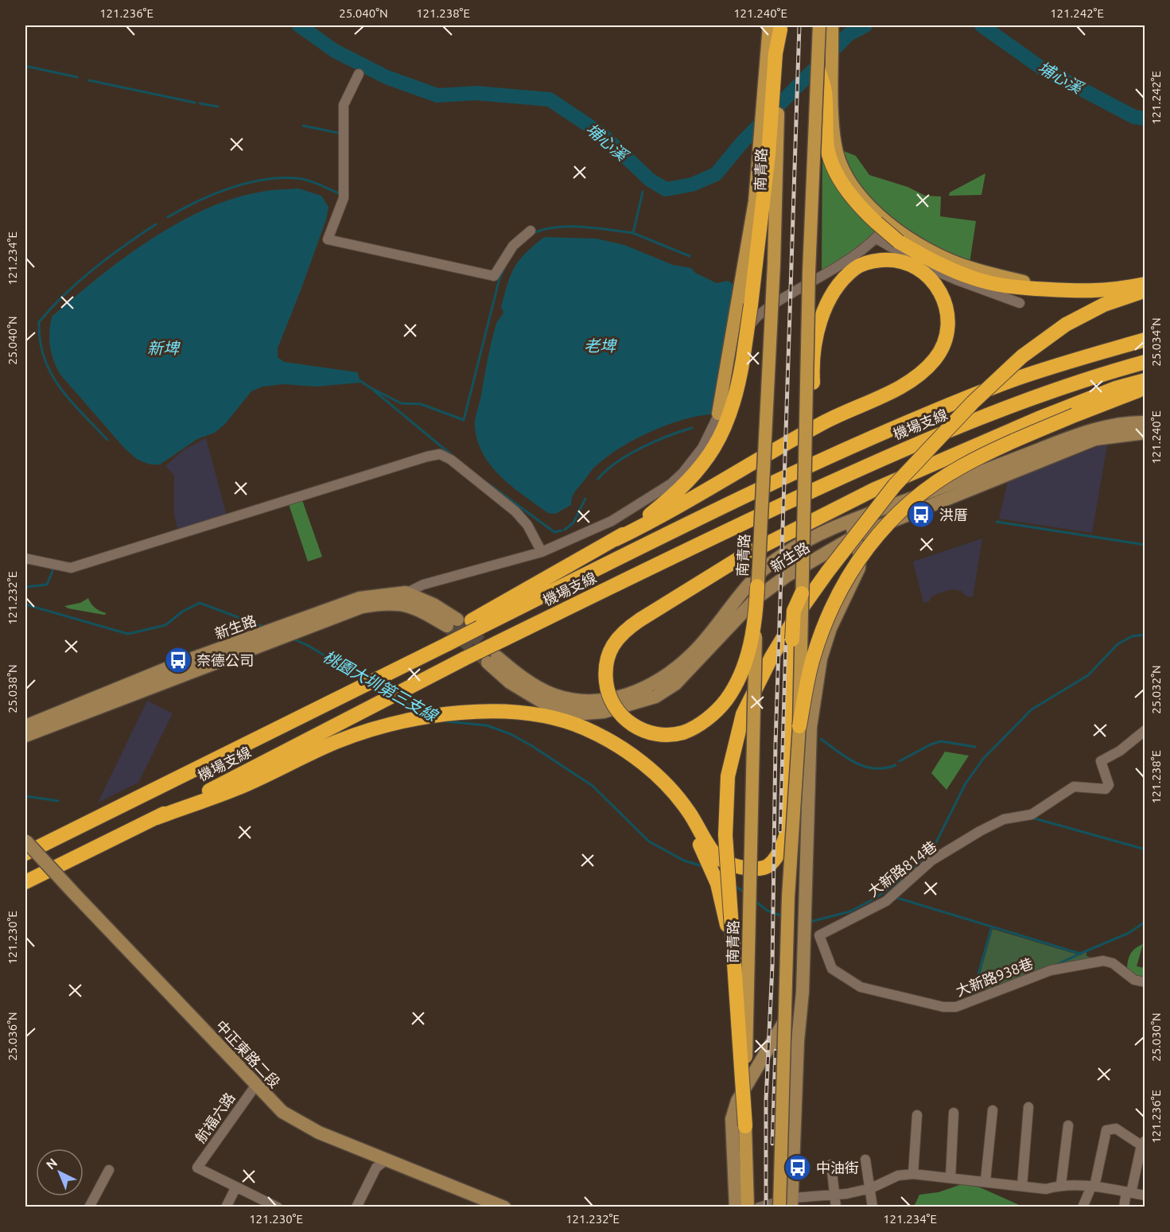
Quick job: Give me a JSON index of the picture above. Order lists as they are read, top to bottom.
{
  "streets": {
    "highway": ["機場支線"],
    "main road": ["南青路", "新生路", "中正東路二段"],
    "street": ["大新路814巷", "大新路938巷", "航福六路"]
  },
  "crossings": [
    ["機場支線", "新生路"],
    ["大新路814巷", "大新路938巷"],
    ["中正東路二段", "航福六路"]
  ],
  "water": [
    "埔心溪",
    "老埤",
    "新埤",
    "桃園大圳第三支線"
  ],
  "places": {
    "bus stop": ["洪厝", "奈德公司", "中油街"]
  },
  "north": "top left",
  "coordinates": [
    "121.236°E",
    "25.040°N",
    "121.238°E",
    "121.240°E",
    "121.242°E",
    "121.234°E",
    "25.034°N",
    "121.232°E",
    "25.038°N",
    "25.032°N",
    "121.230°E",
    "25.036°N",
    "25.030°N"
  ]
}
